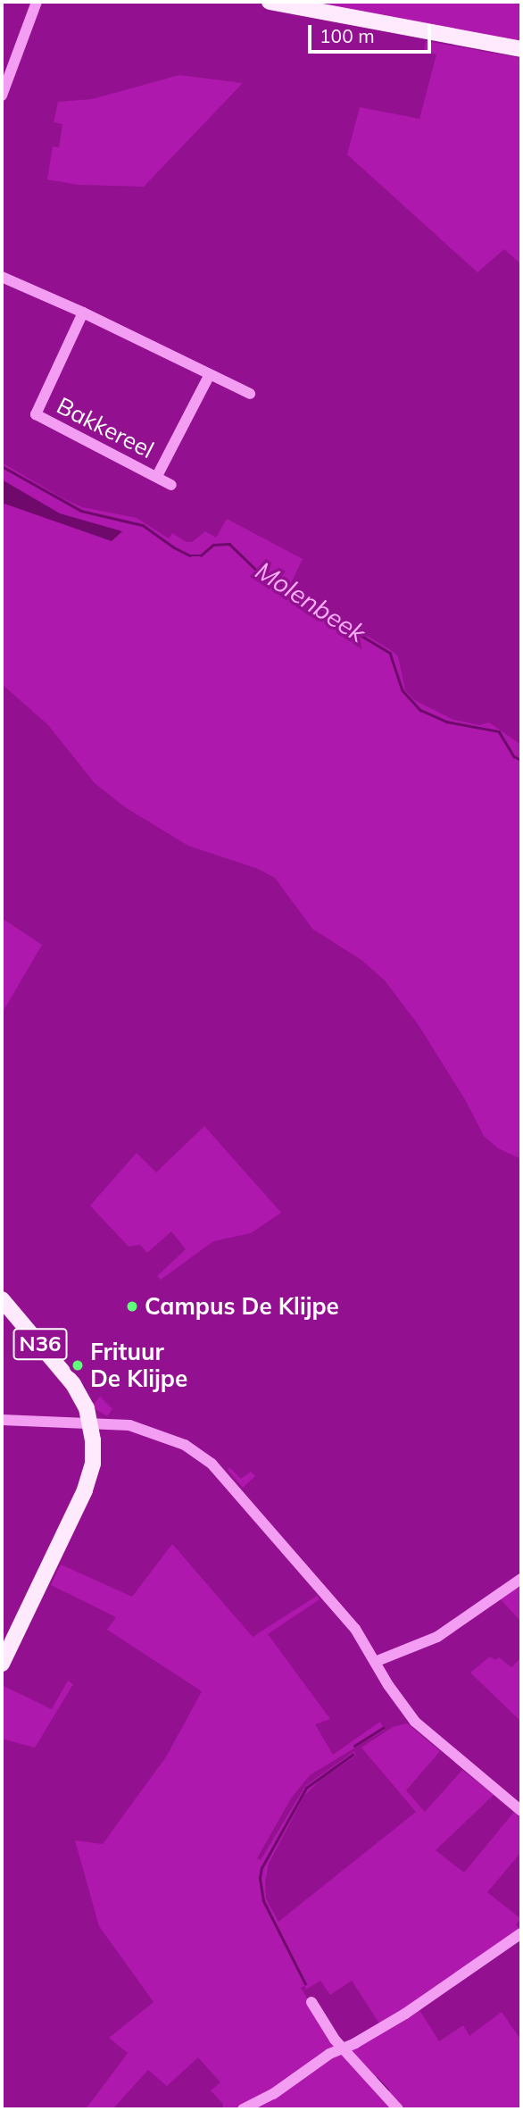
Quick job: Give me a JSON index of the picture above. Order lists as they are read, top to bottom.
{
  "streets": {
    "main road": ["N36"],
    "street": ["Bakkereel"]
  },
  "water": ["Molenbeek"],
  "places": ["Campus De Klijpe", "Frituur De Klijpe"],
  "scale_bar": "100 m"
}
